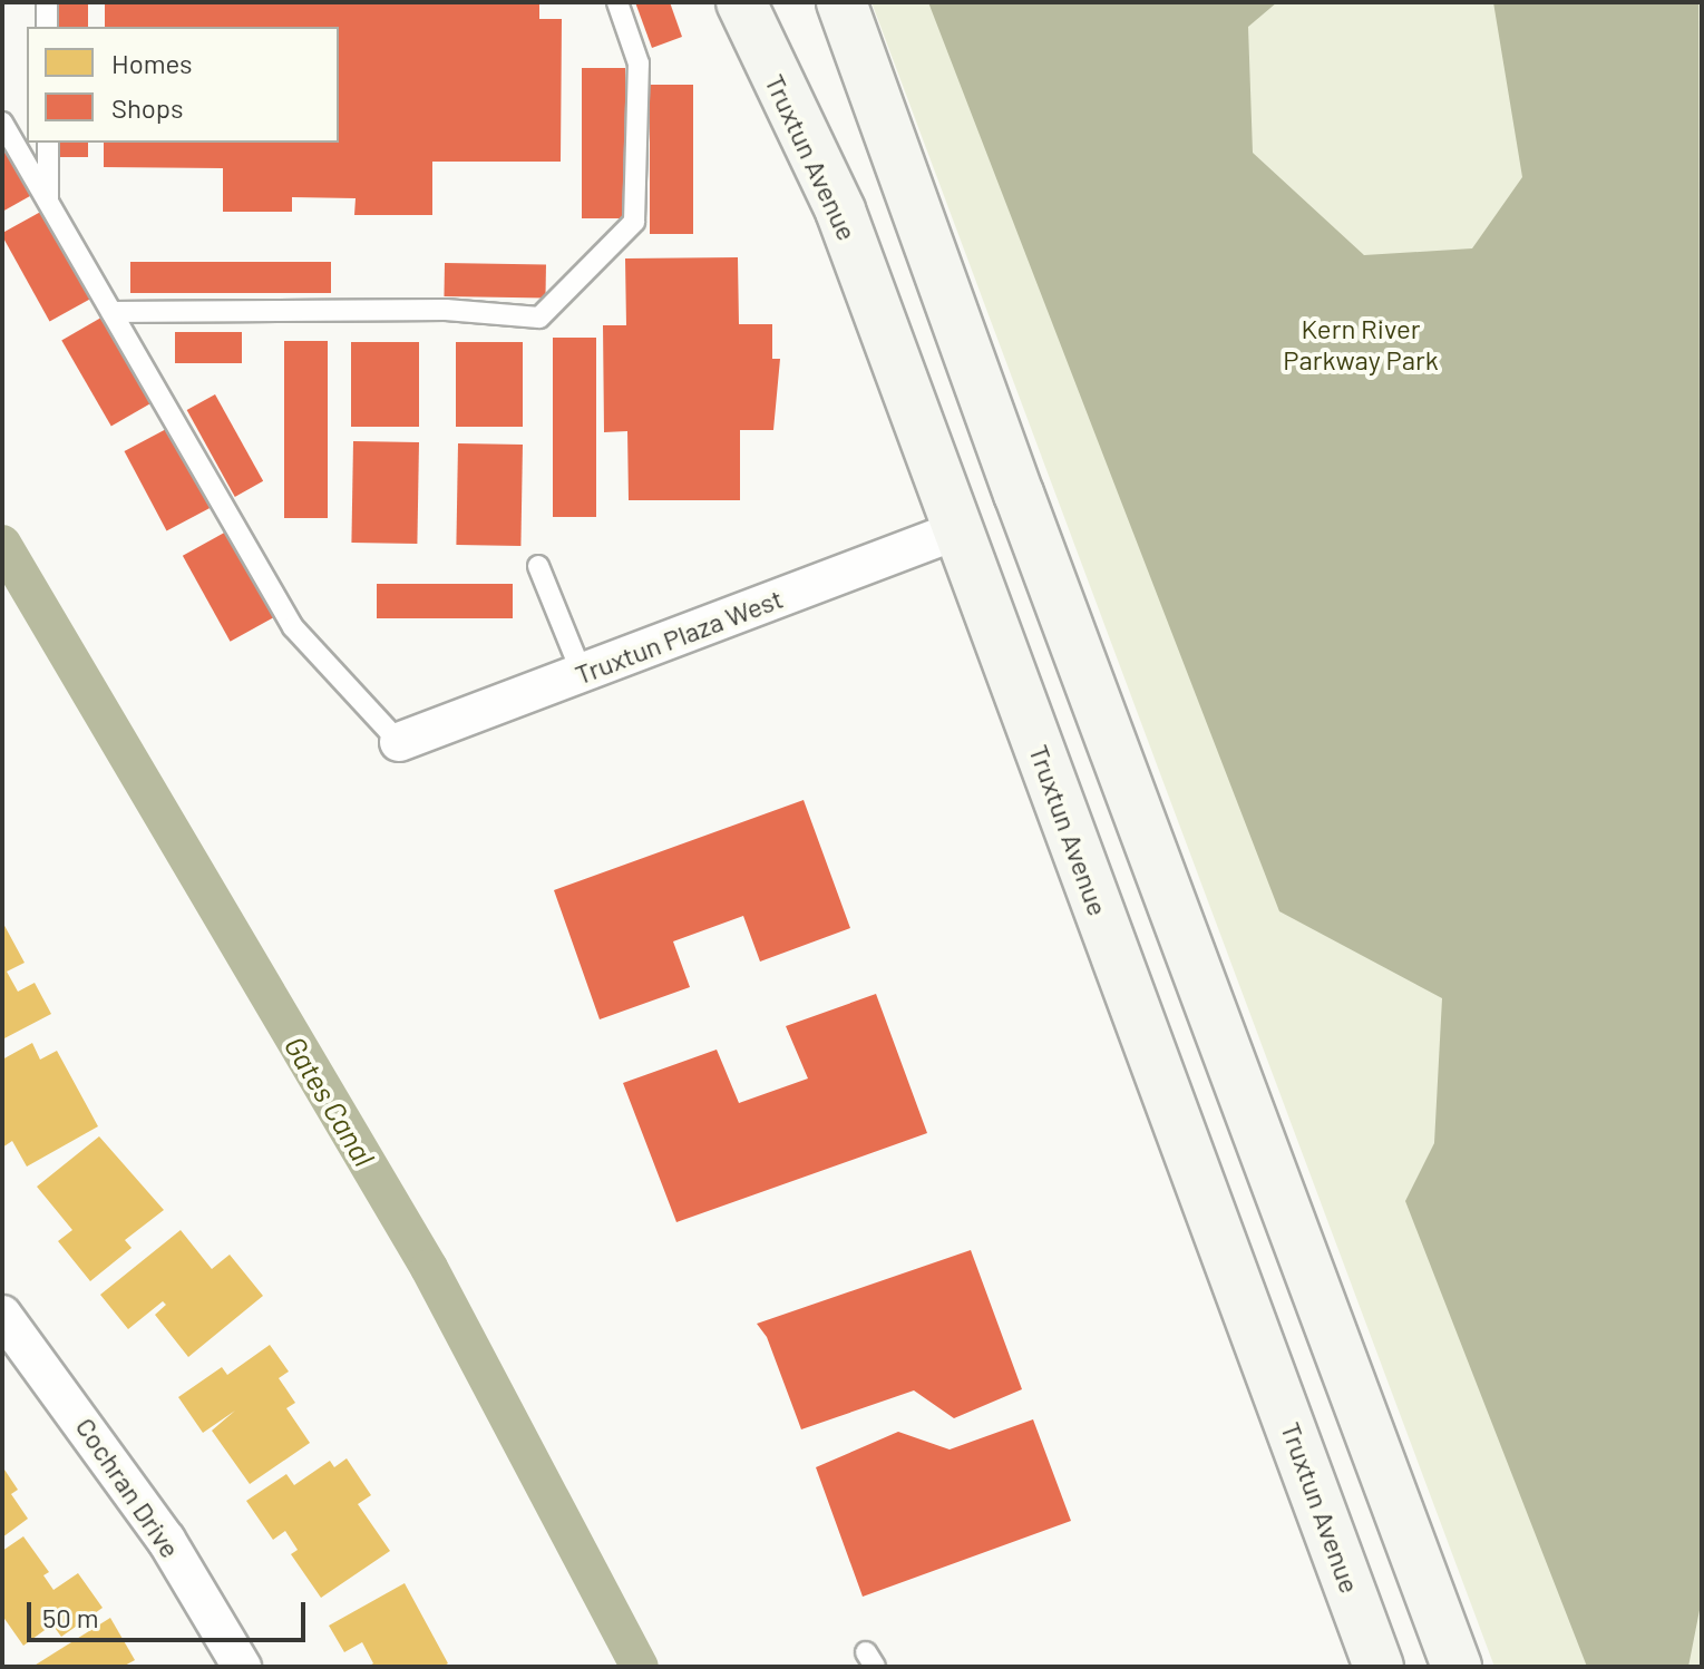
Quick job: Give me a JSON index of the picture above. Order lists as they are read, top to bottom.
{
  "streets": {
    "main road": ["Truxtun Avenue"],
    "street": ["Truxtun Plaza West", "Cochran Drive"]
  },
  "crossings": [
    ["Truxtun Avenue", "Truxtun Plaza West"]
  ],
  "water": ["Gates Canal"],
  "parks": ["Kern River Parkway Park"],
  "legend": ["Homes", "Shops"],
  "scale_bar": "50 m"
}
